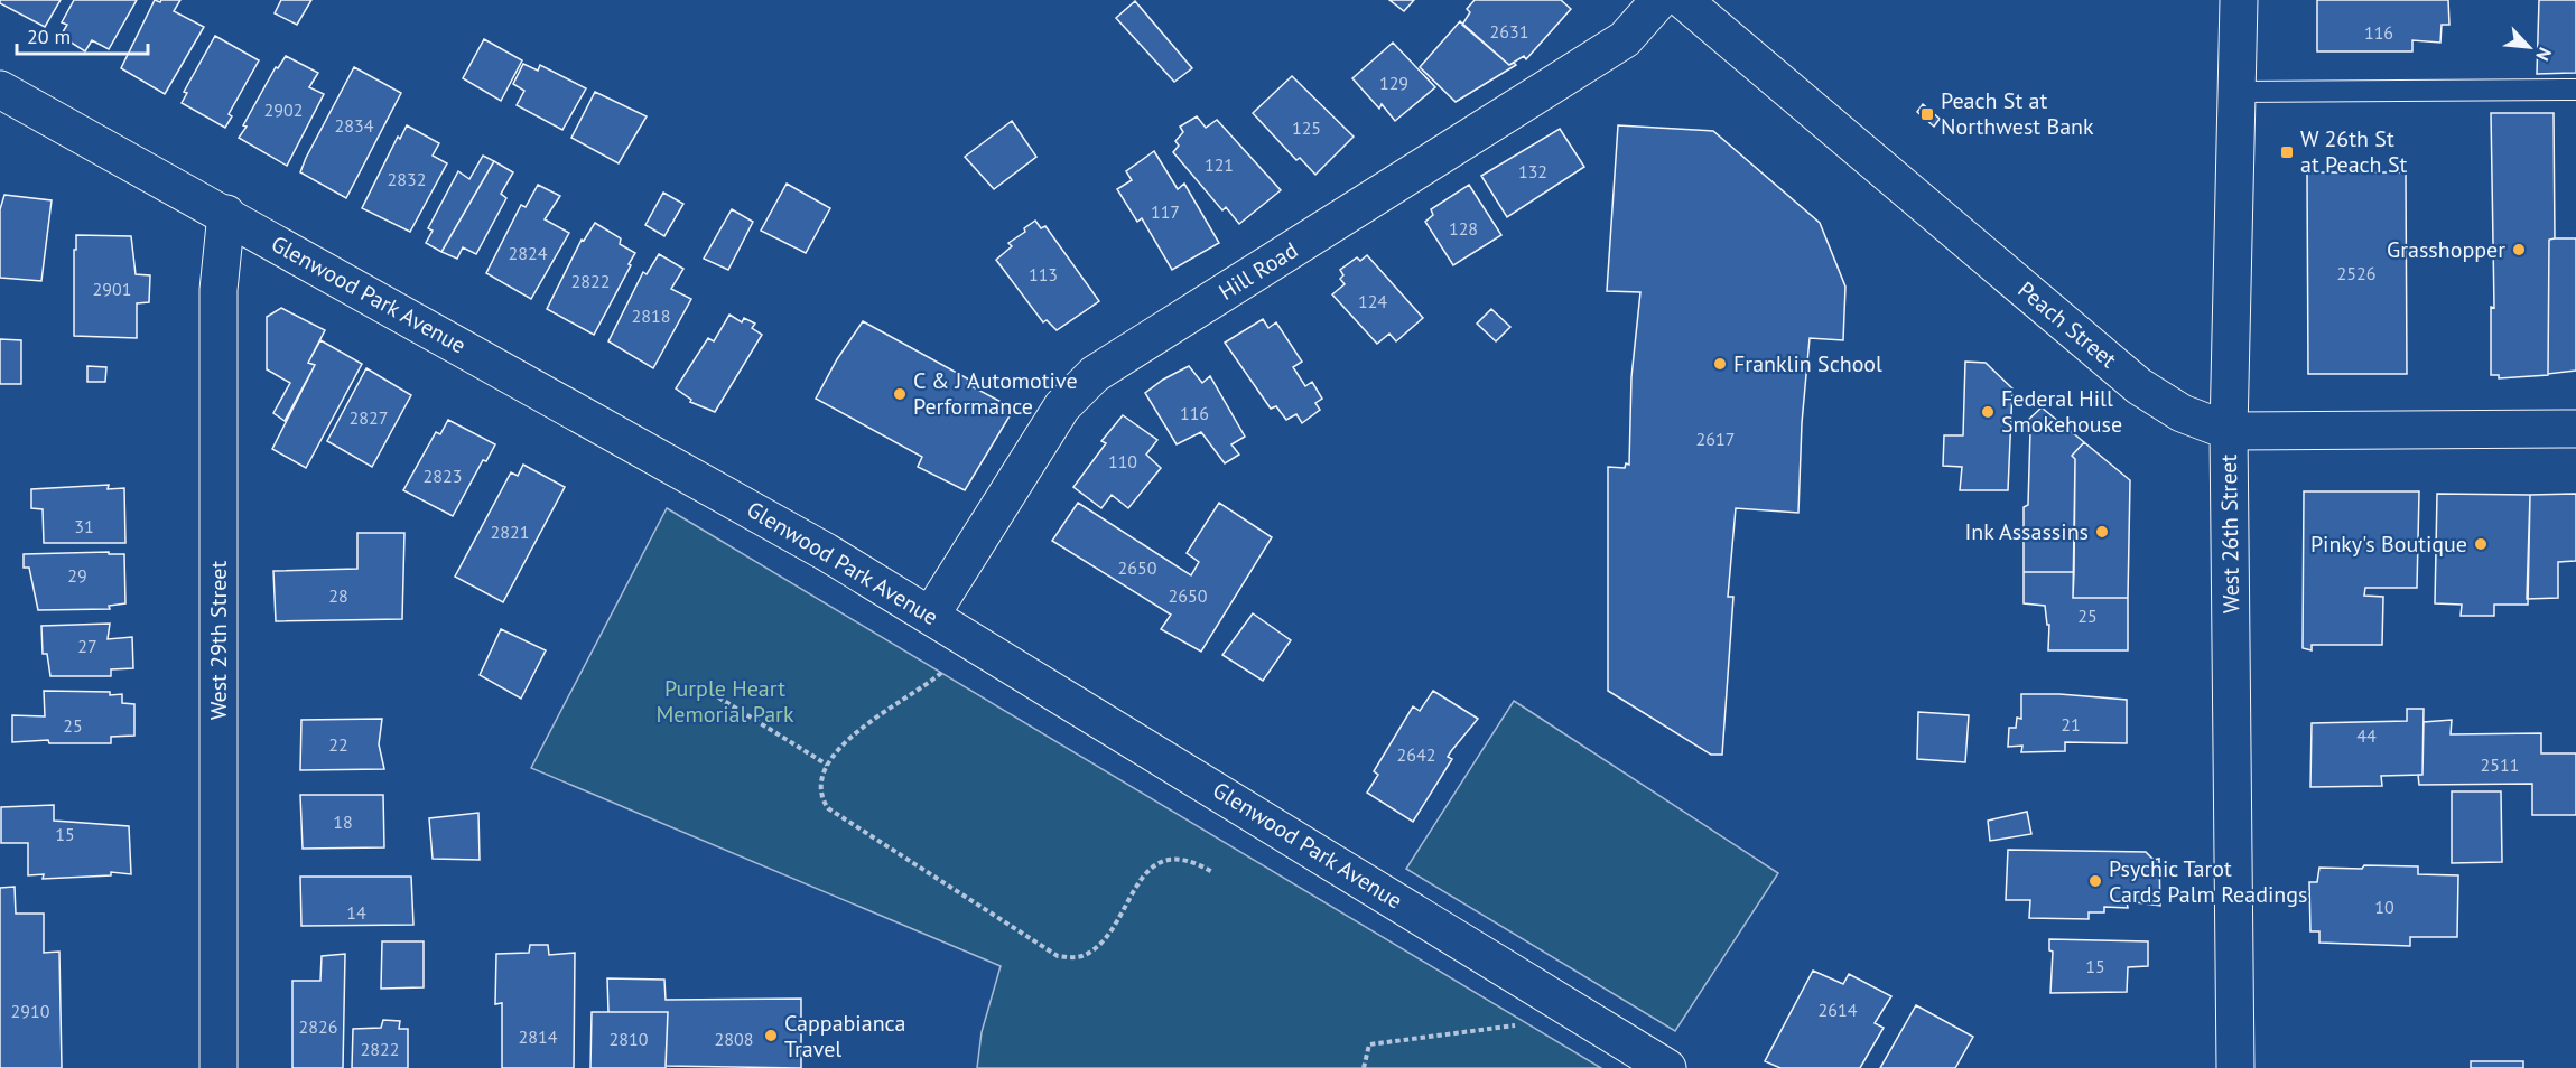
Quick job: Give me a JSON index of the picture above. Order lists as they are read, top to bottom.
{
  "streets": {
    "main road": [
      "Hill Road",
      "Glenwood Park Avenue",
      "Peach Street",
      "West 26th Street",
      "West 29th Street"
    ]
  },
  "crossings": [
    ["Hill Road", "Glenwood Park Avenue"],
    ["Glenwood Park Avenue", "West 29th Street"],
    ["Peach Street", "West 26th Street"]
  ],
  "parks": ["Purple Heart Memorial Park"],
  "places": {
    "transit": ["Peach St at Northwest Bank", "W 26th St at Peach St"],
    "other": [
      "Grasshopper",
      "Franklin School",
      "C & J Automotive Performance",
      "Federal Hill Smokehouse",
      "Ink Assassins",
      "Pinky's Boutique",
      "Psychic Tarot Cards Palm Readings",
      "Cappabianca Travel"
    ]
  },
  "house_numbers": [
    "2631",
    "116",
    "129",
    "2902",
    "2834",
    "125",
    "121",
    "132",
    "2832",
    "117",
    "128",
    "2824",
    "2526",
    "113",
    "2822",
    "2901",
    "124",
    "2818",
    "116",
    "2827",
    "2617",
    "110",
    "2823",
    "31",
    "2821",
    "2650",
    "29",
    "28",
    "2650",
    "25",
    "27",
    "21",
    "25",
    "44",
    "22",
    "2642",
    "2511",
    "18",
    "15",
    "10",
    "14",
    "15",
    "2614",
    "2910",
    "2826",
    "2814",
    "2810",
    "2808",
    "2822"
  ],
  "scale_bar": "20 m",
  "north": "bottom right"
}
